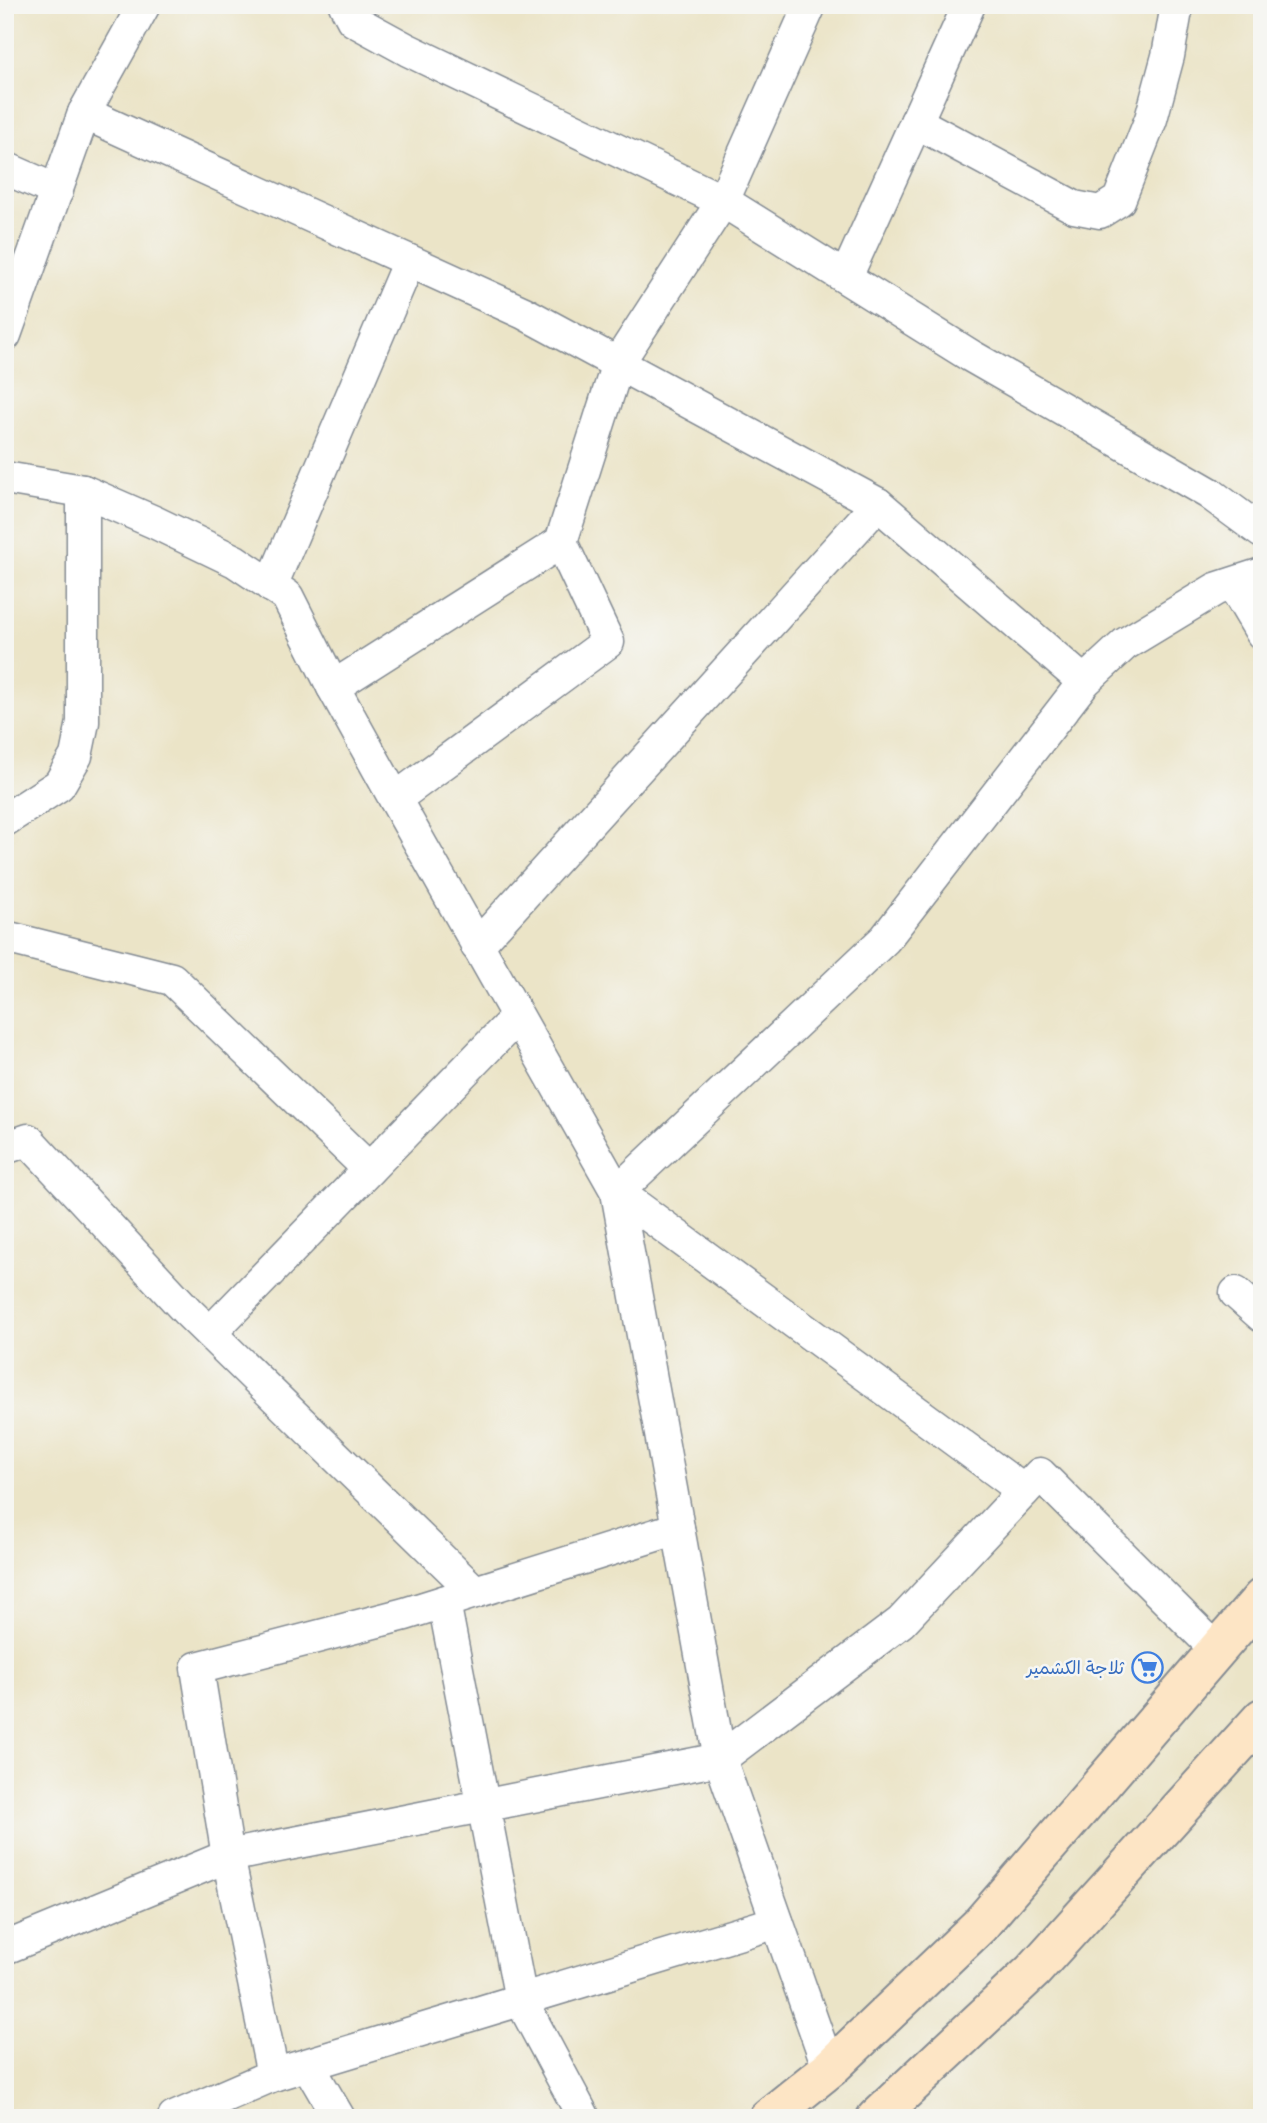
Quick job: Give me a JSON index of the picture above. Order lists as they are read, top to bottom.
{
  "places": {
    "supermarket": ["ثلاجة الكشمير"]
  }
}
